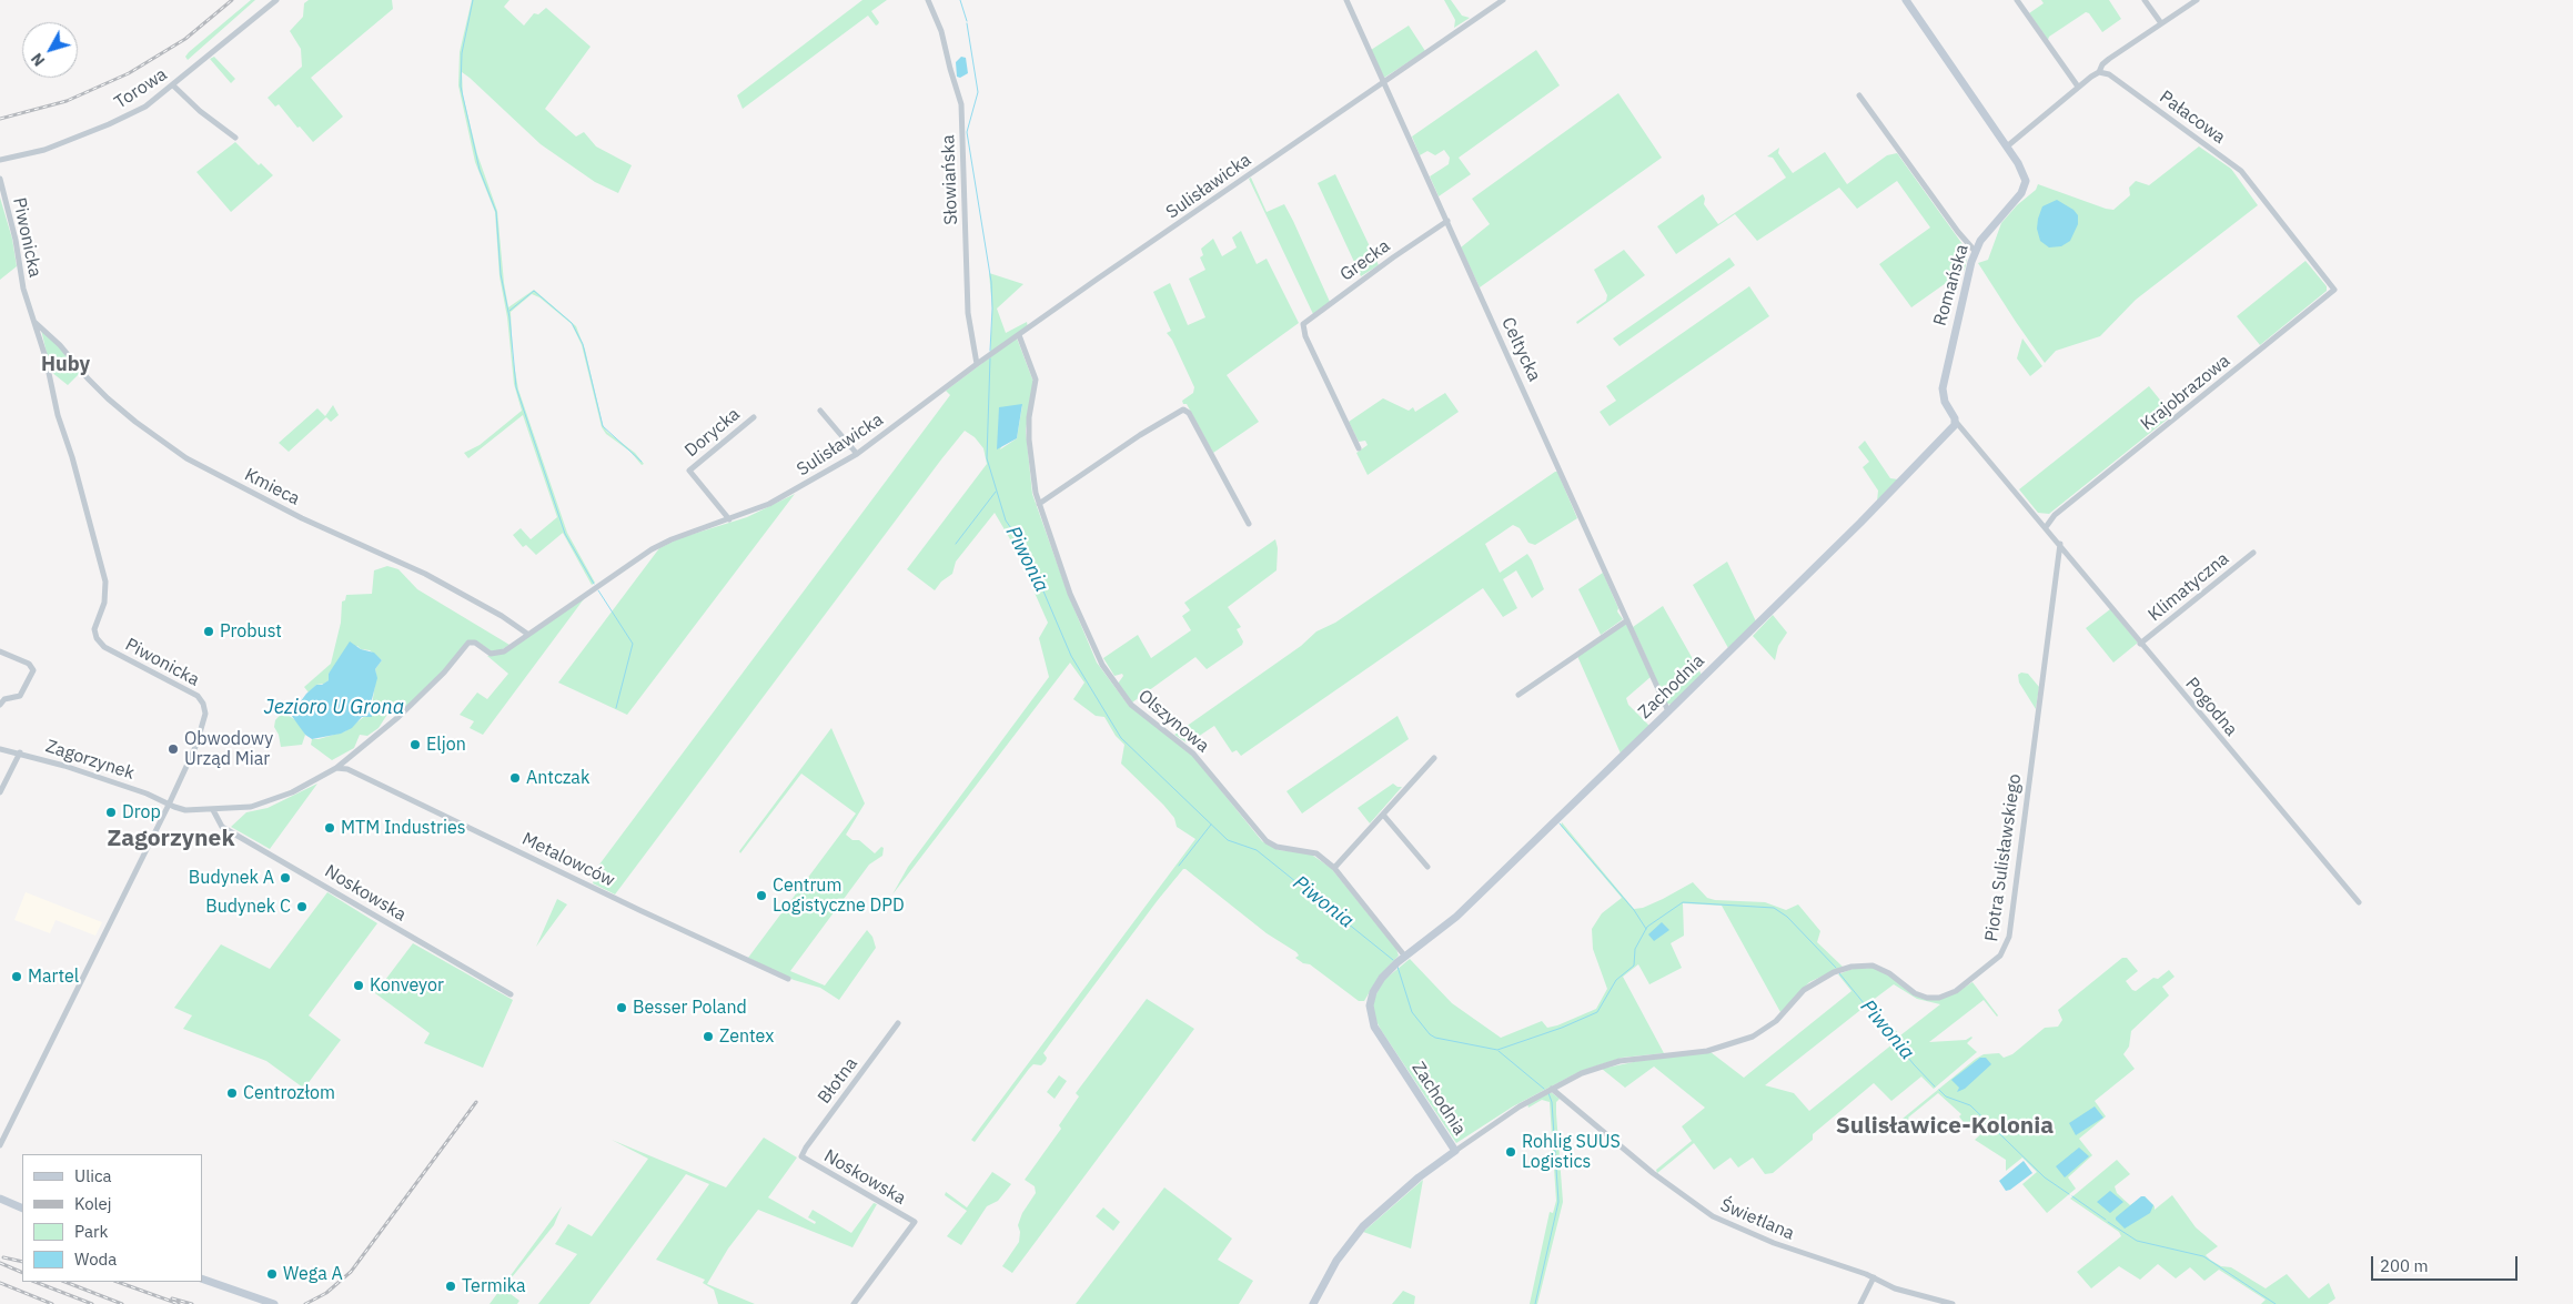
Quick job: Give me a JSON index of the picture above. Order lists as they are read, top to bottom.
{
  "streets": {
    "street": [
      "Torowa",
      "Pałacowa",
      "Słowiańska",
      "Sulisławicka",
      "Piwonicka",
      "Grecka",
      "Romańska",
      "Celtycka",
      "Krajobrazowa",
      "Dorycka",
      "Kmieca",
      "Klimatyczna",
      "Zachodnia",
      "Pogodna",
      "Olszynowa",
      "Zagorzynek",
      "Piotra Sulisławskiego",
      "Metalowców",
      "Noskowska",
      "Błotna",
      "Świetlana"
    ]
  },
  "crossings": [
    ["Pałacowa", "Krajobrazowa"],
    ["Słowiańska", "Sulisławicka"],
    ["Sulisławicka", "Piwonicka"],
    ["Sulisławicka", "Celtycka"],
    ["Sulisławicka", "Dorycka"],
    ["Sulisławicka", "Kmieca"],
    ["Sulisławicka", "Olszynowa"],
    ["Sulisławicka", "Zagorzynek"],
    ["Sulisławicka", "Metalowców"],
    ["Sulisławicka", "Noskowska"],
    ["Piwonicka", "Kmieca"],
    ["Piwonicka", "Zagorzynek"],
    ["Grecka", "Celtycka"],
    ["Romańska", "Krajobrazowa"],
    ["Romańska", "Zachodnia"],
    ["Romańska", "Pogodna"],
    ["Celtycka", "Zachodnia"],
    ["Krajobrazowa", "Pogodna"],
    ["Klimatyczna", "Pogodna"],
    ["Zachodnia", "Olszynowa"],
    ["Zachodnia", "Piotra Sulisławskiego"],
    ["Pogodna", "Piotra Sulisławskiego"],
    ["Piotra Sulisławskiego", "Świetlana"],
    ["Noskowska", "Błotna"]
  ],
  "districts": ["Huby", "Zagorzynek", "Sulisławice-Kolonia"],
  "water": ["Piwonia", "Jezioro U Grona"],
  "places": [
    "Probust",
    "Eljon",
    "Obwodowy Urząd Miar",
    "Antczak",
    "Drop",
    "MTM Industries",
    "Budynek A",
    "Centrum Logistyczne DPD",
    "Budynek C",
    "Martel",
    "Konveyor",
    "Besser Poland",
    "Zentex",
    "Centrozłom",
    "Rohlig SUUS Logistics",
    "Wega A",
    "Termika"
  ],
  "legend": [
    "Ulica",
    "Kolej",
    "Park",
    "Woda"
  ],
  "scale_bar": "200 m",
  "north": "bottom left"
}
